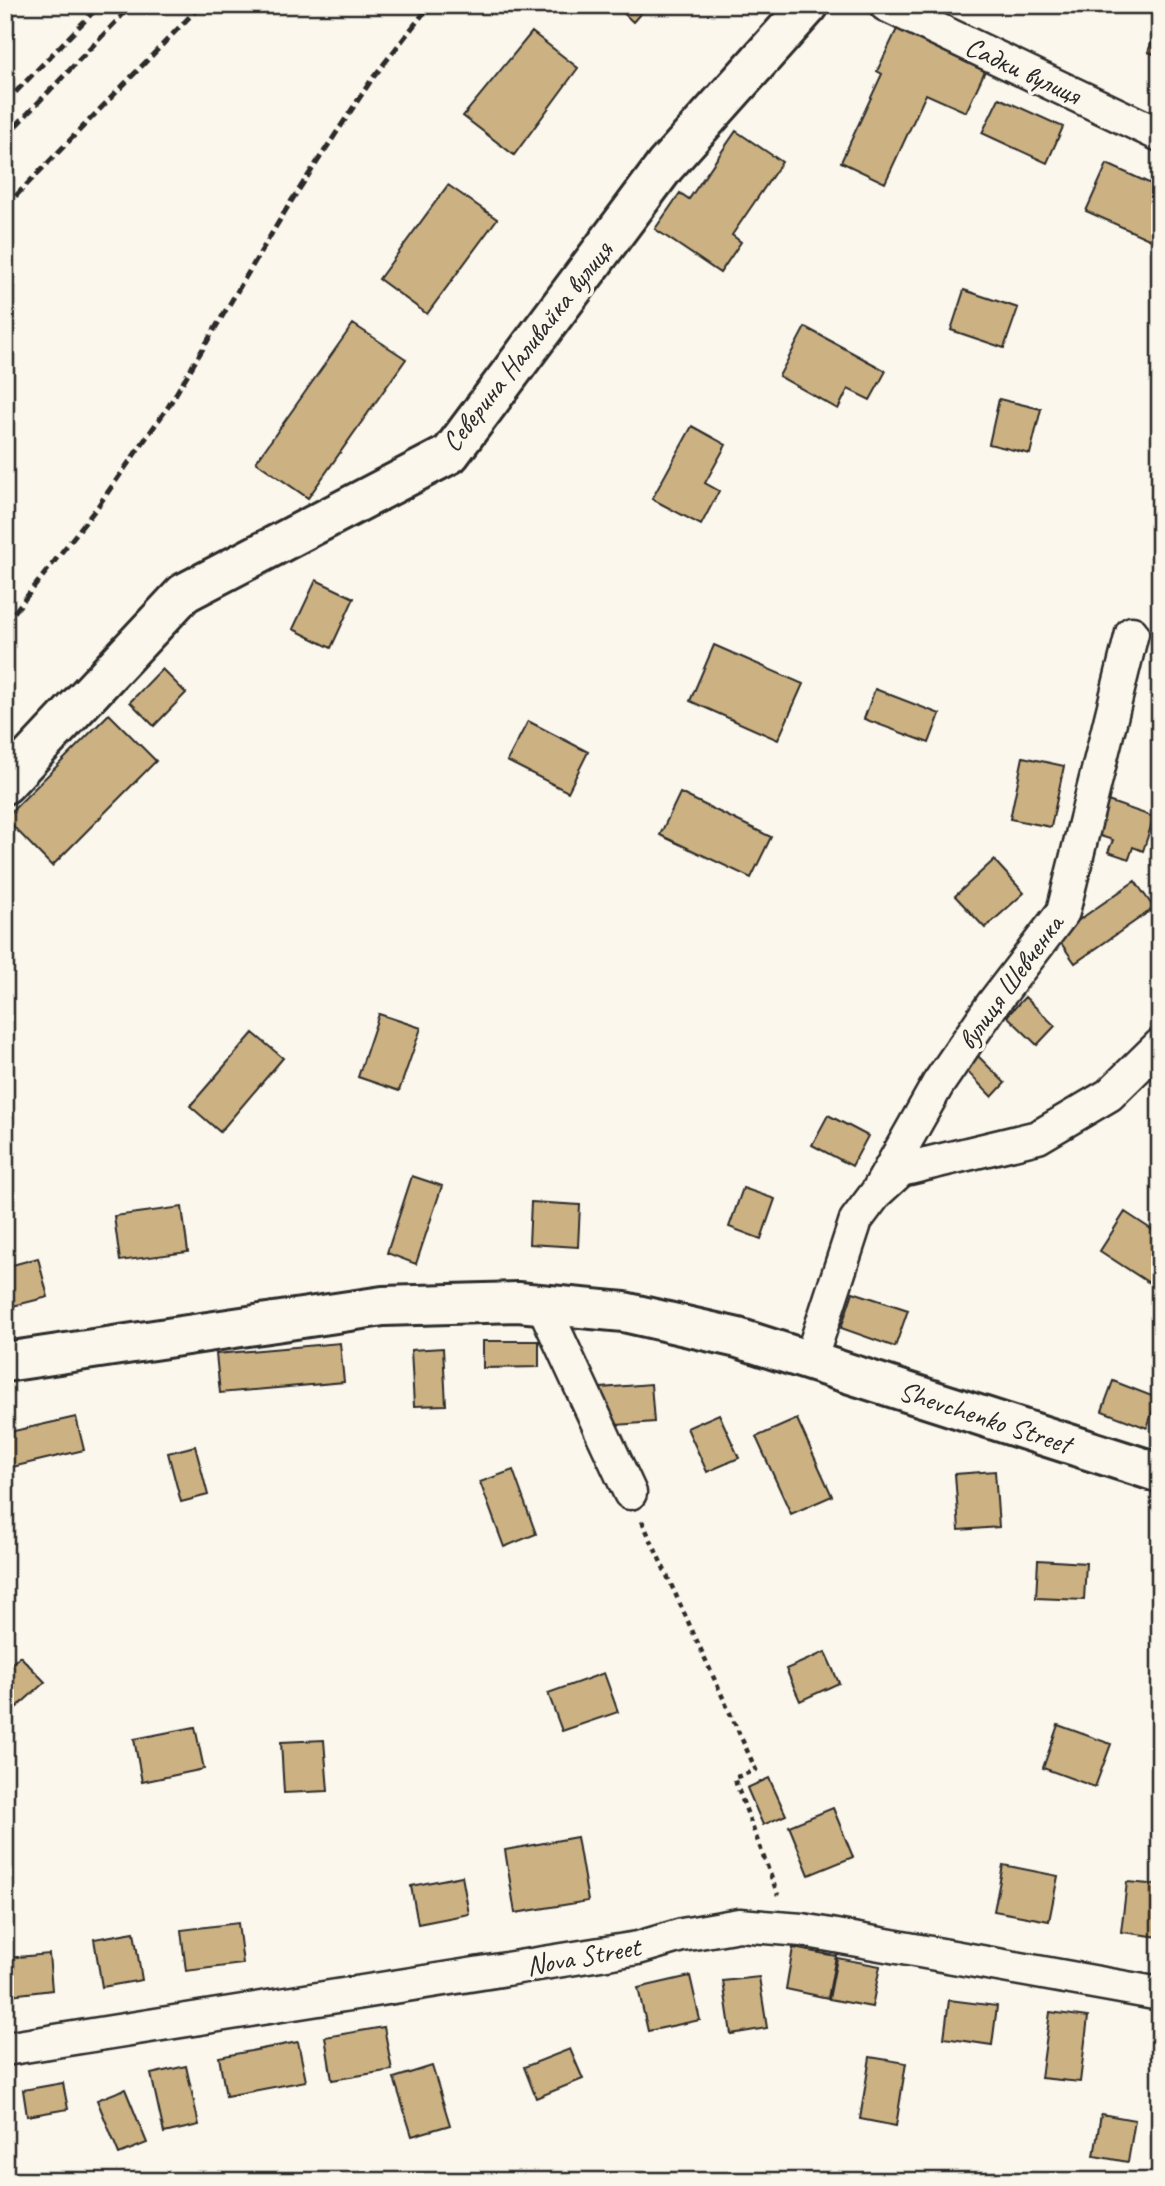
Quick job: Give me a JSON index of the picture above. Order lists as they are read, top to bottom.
{
  "streets": {
    "main road": ["Северина Наливайка вулиця", "Shevchenko Street"],
    "street": ["Садки вулиця", "вулиця Шевченка", "Nova Street"]
  },
  "crossings": [
    ["вулиця Шевченка", "Shevchenko Street"]
  ]
}
